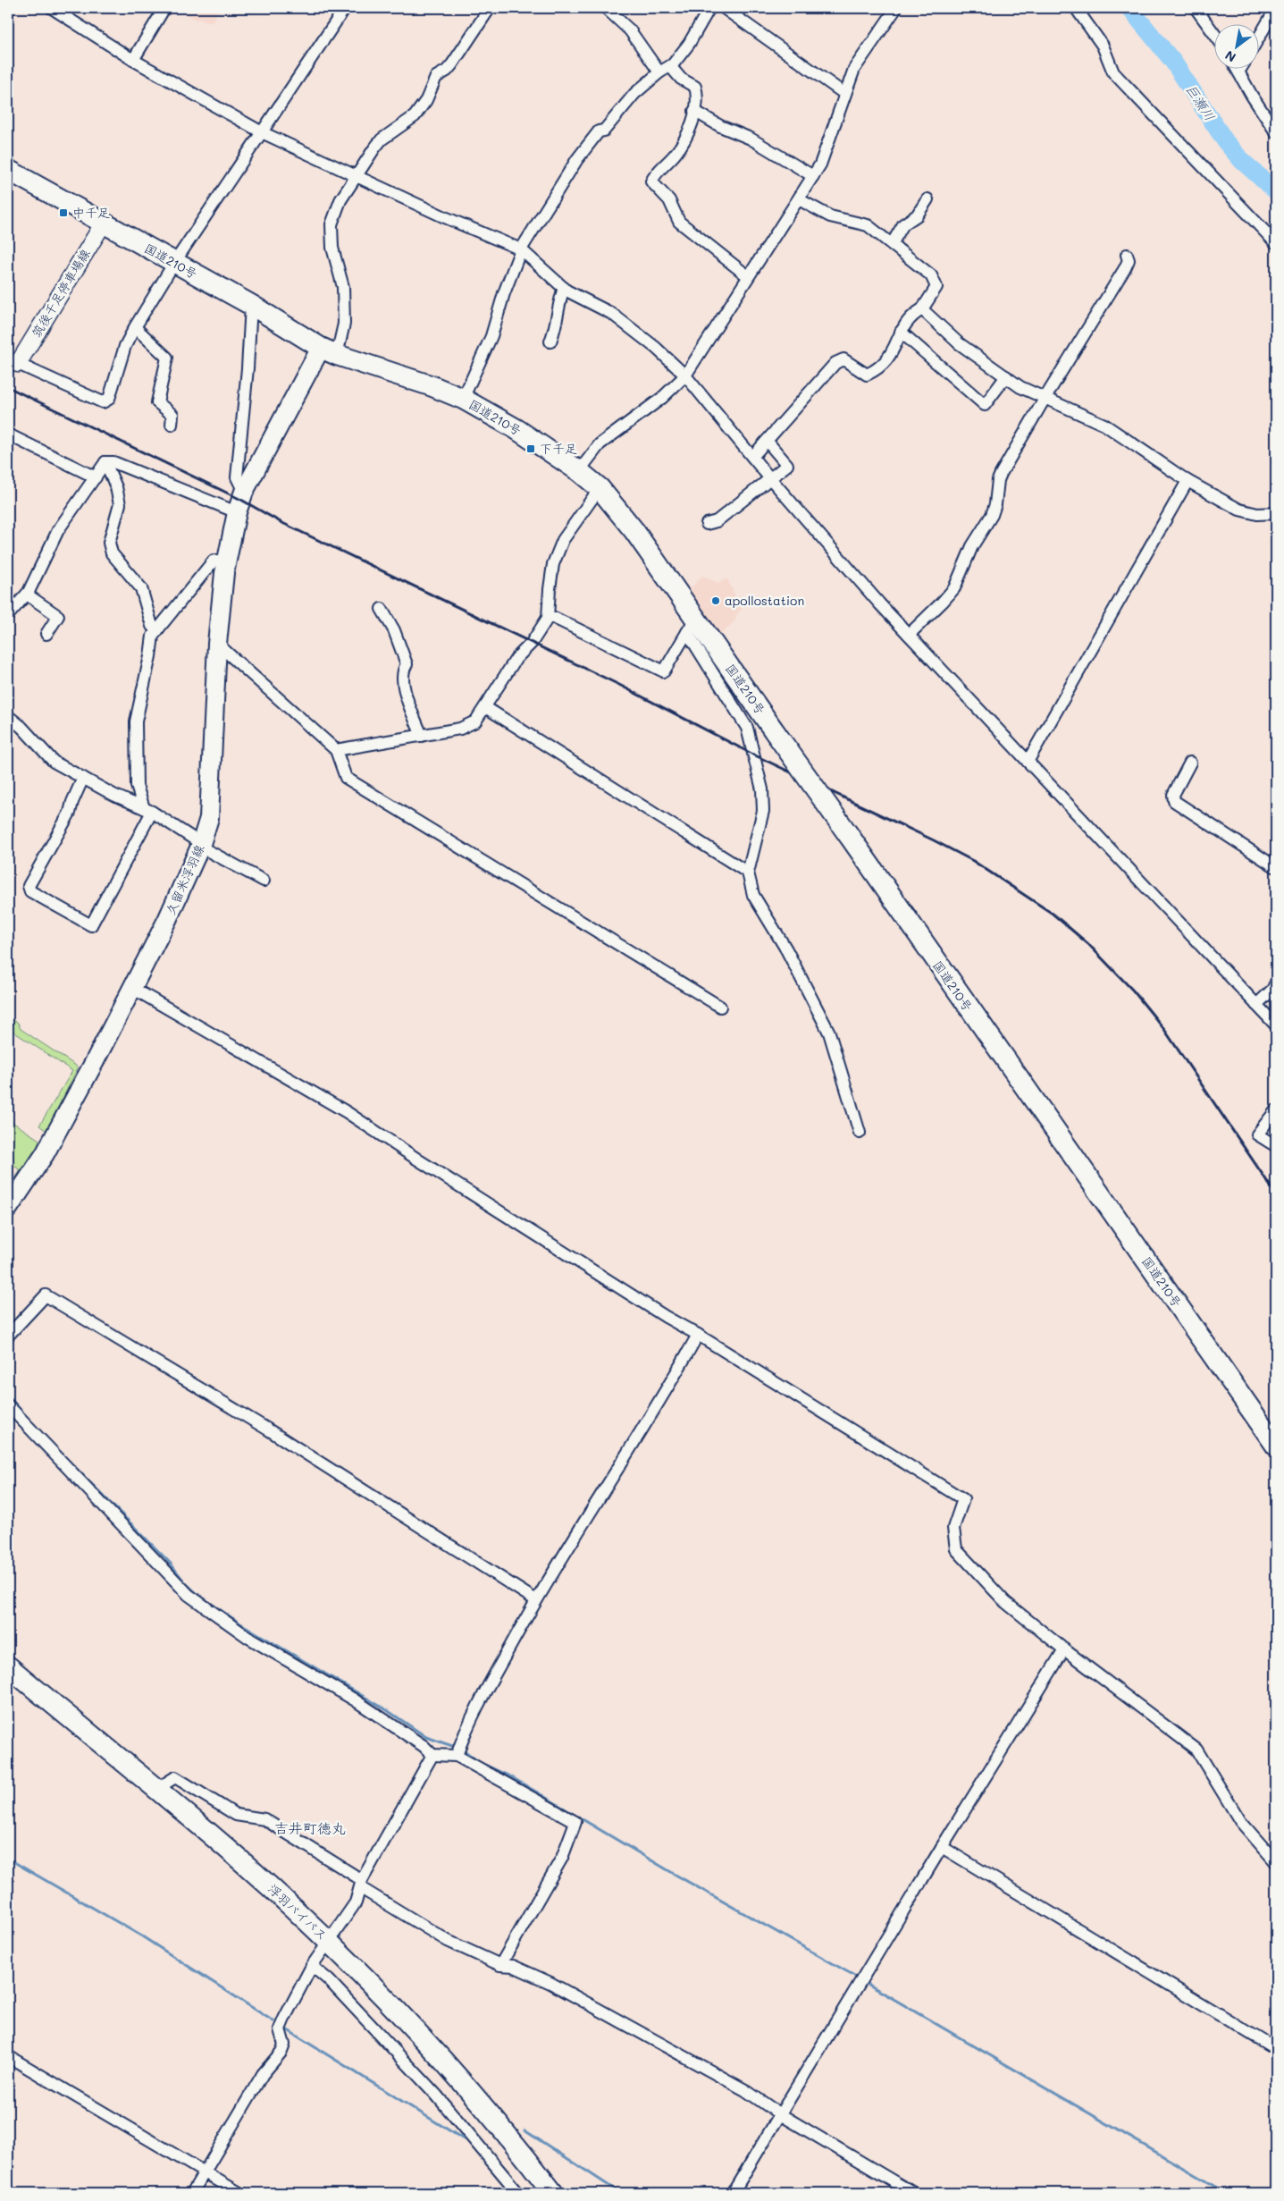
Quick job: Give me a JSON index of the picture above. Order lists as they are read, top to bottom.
{
  "streets": {
    "highway": ["国道210号", "浮羽バイパス"],
    "main road": ["筑後千足停車場線", "久留米浮羽線"]
  },
  "crossings": [
    ["国道210号", "筑後千足停車場線"],
    ["国道210号", "久留米浮羽線"]
  ],
  "districts": ["吉井町徳丸"],
  "water": ["巨瀬川"],
  "places": {
    "transit": ["中千足", "下千足"],
    "other": ["apollostation"]
  },
  "north": "bottom left"
}
